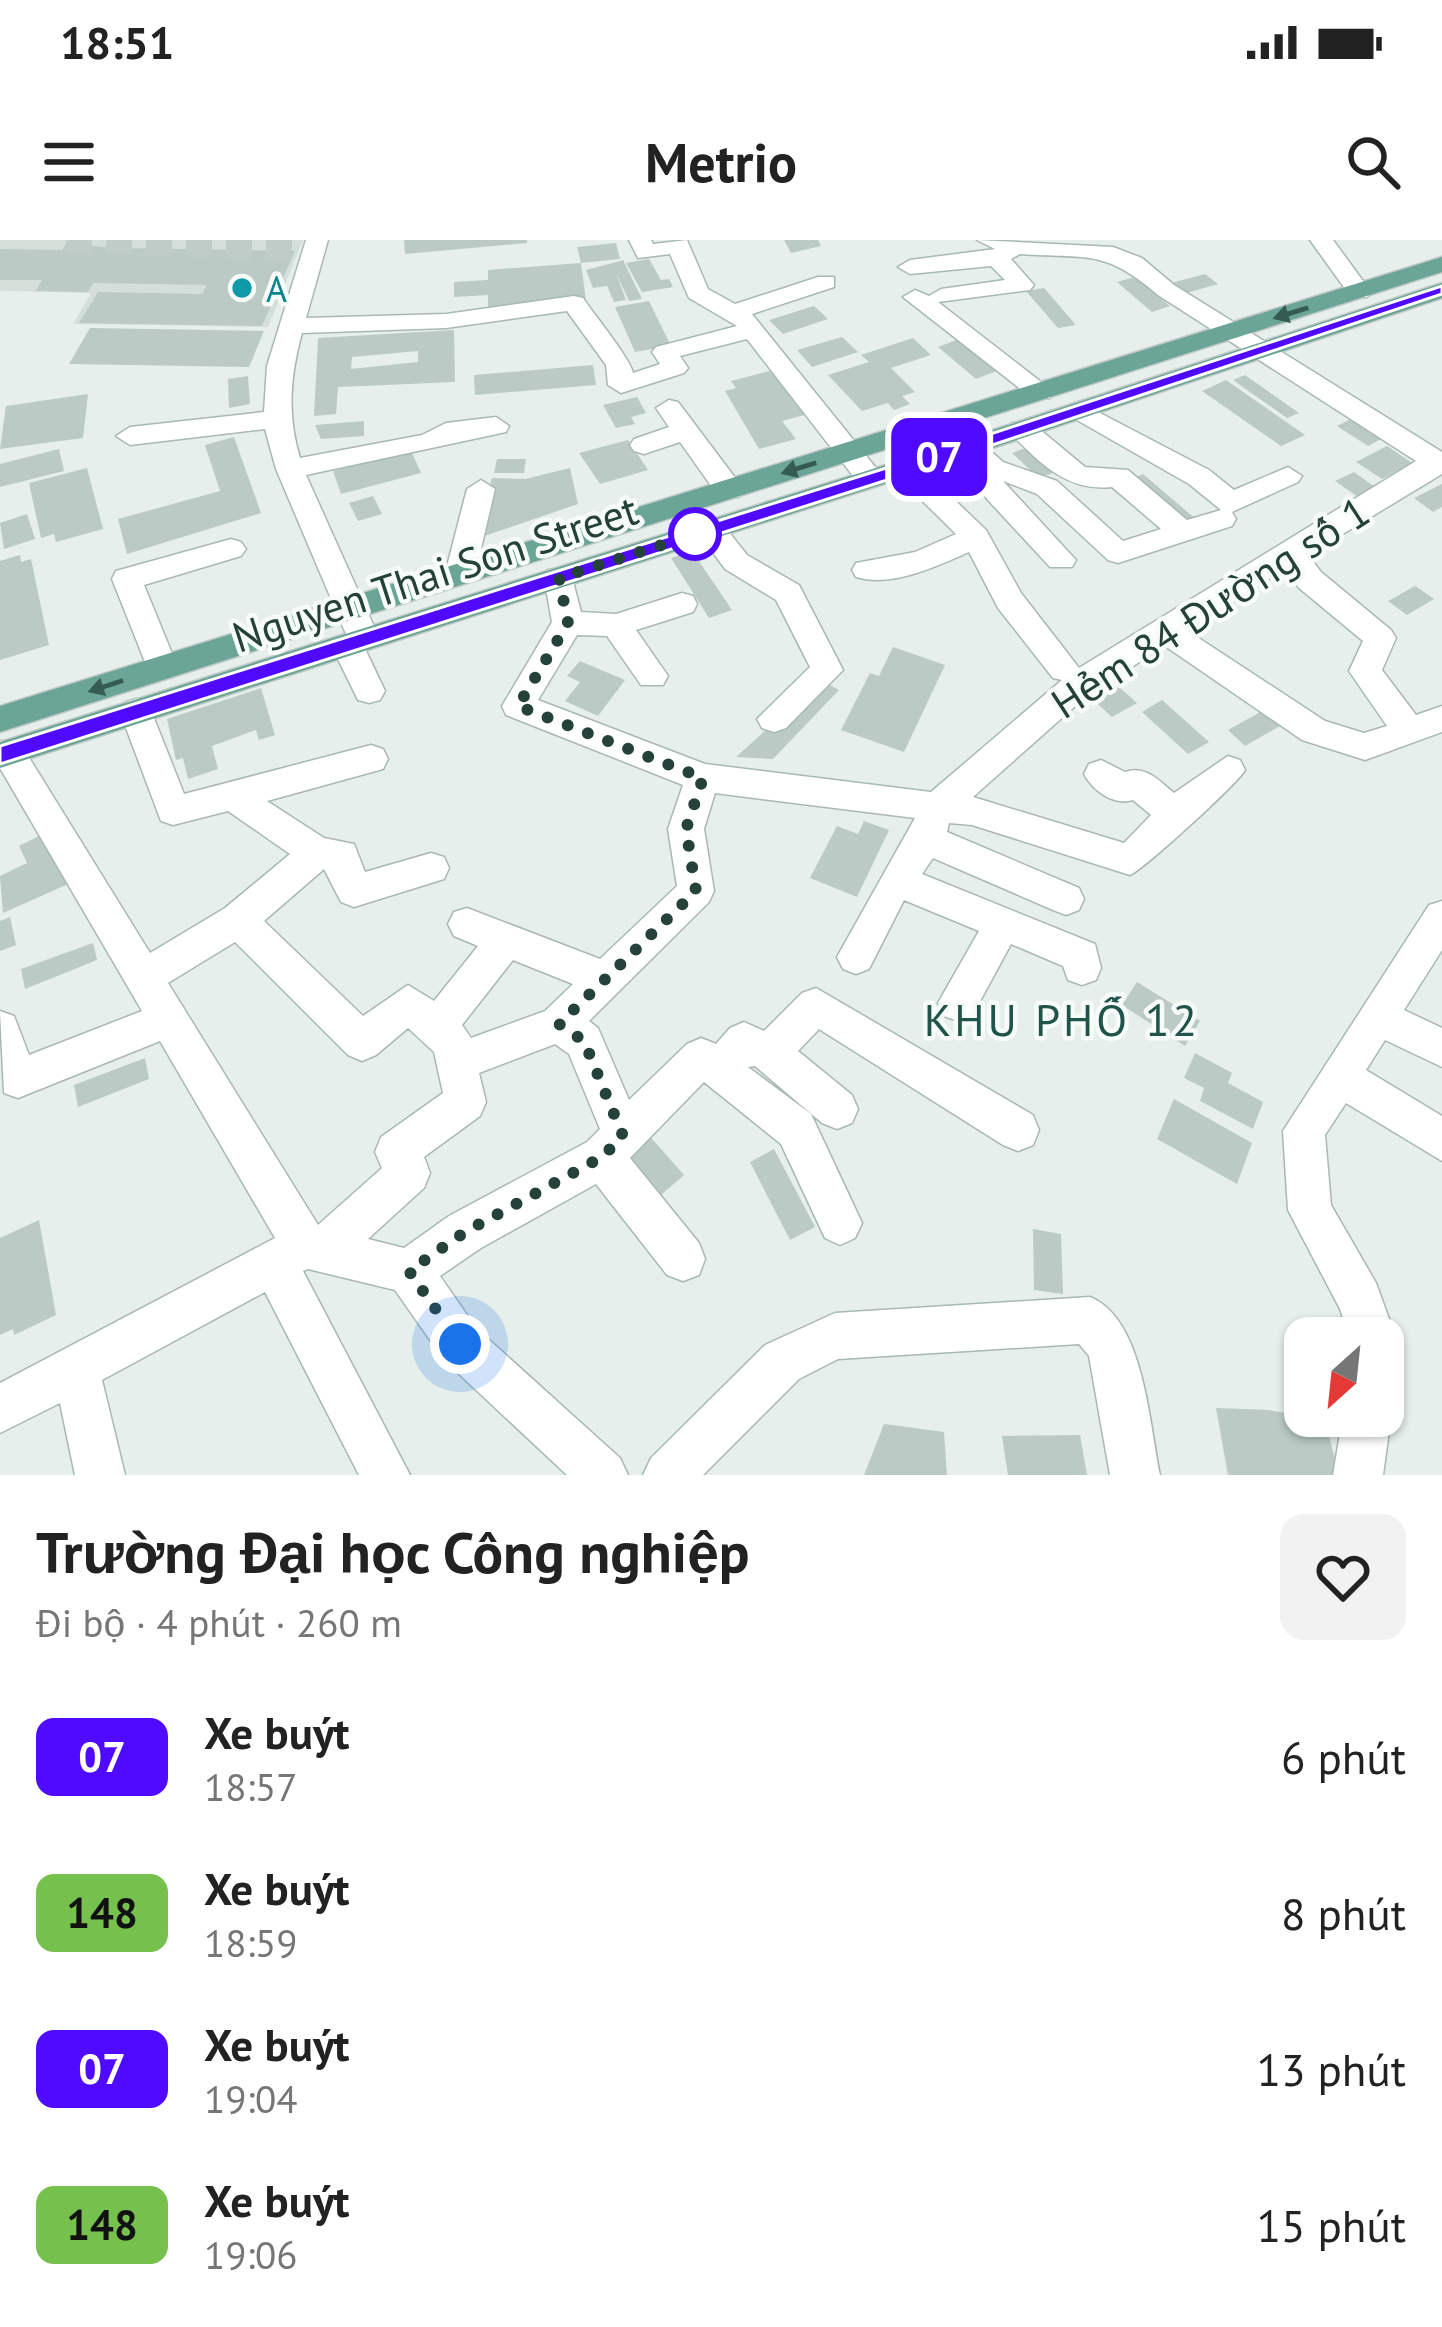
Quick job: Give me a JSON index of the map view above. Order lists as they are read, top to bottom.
{
  "streets": {
    "main road": ["Nguyen Thai Son Street"],
    "street": ["Hẻm 84 Đường số 1"]
  },
  "districts": ["KHU PHỐ 12"],
  "places": ["A"],
  "lines": ["bus line 07"],
  "north": "bottom left",
  "page": {
    "status": "18:51",
    "header": "Metrio",
    "on_map": "07",
    "heading": ["Trường Đại học Công nghiệp", "Đi bộ · 4 phút · 260 m"],
    "list": [
      {
        "mark": "07",
        "name": "Xe buýt",
        "note": "18:57",
        "value": "6 phút"
      },
      {
        "mark": "148",
        "name": "Xe buýt",
        "note": "18:59",
        "value": "8 phút"
      },
      {
        "mark": "07",
        "name": "Xe buýt",
        "note": "19:04",
        "value": "13 phút"
      },
      {
        "mark": "148",
        "name": "Xe buýt",
        "note": "19:06",
        "value": "15 phút"
      }
    ]
  }
}
